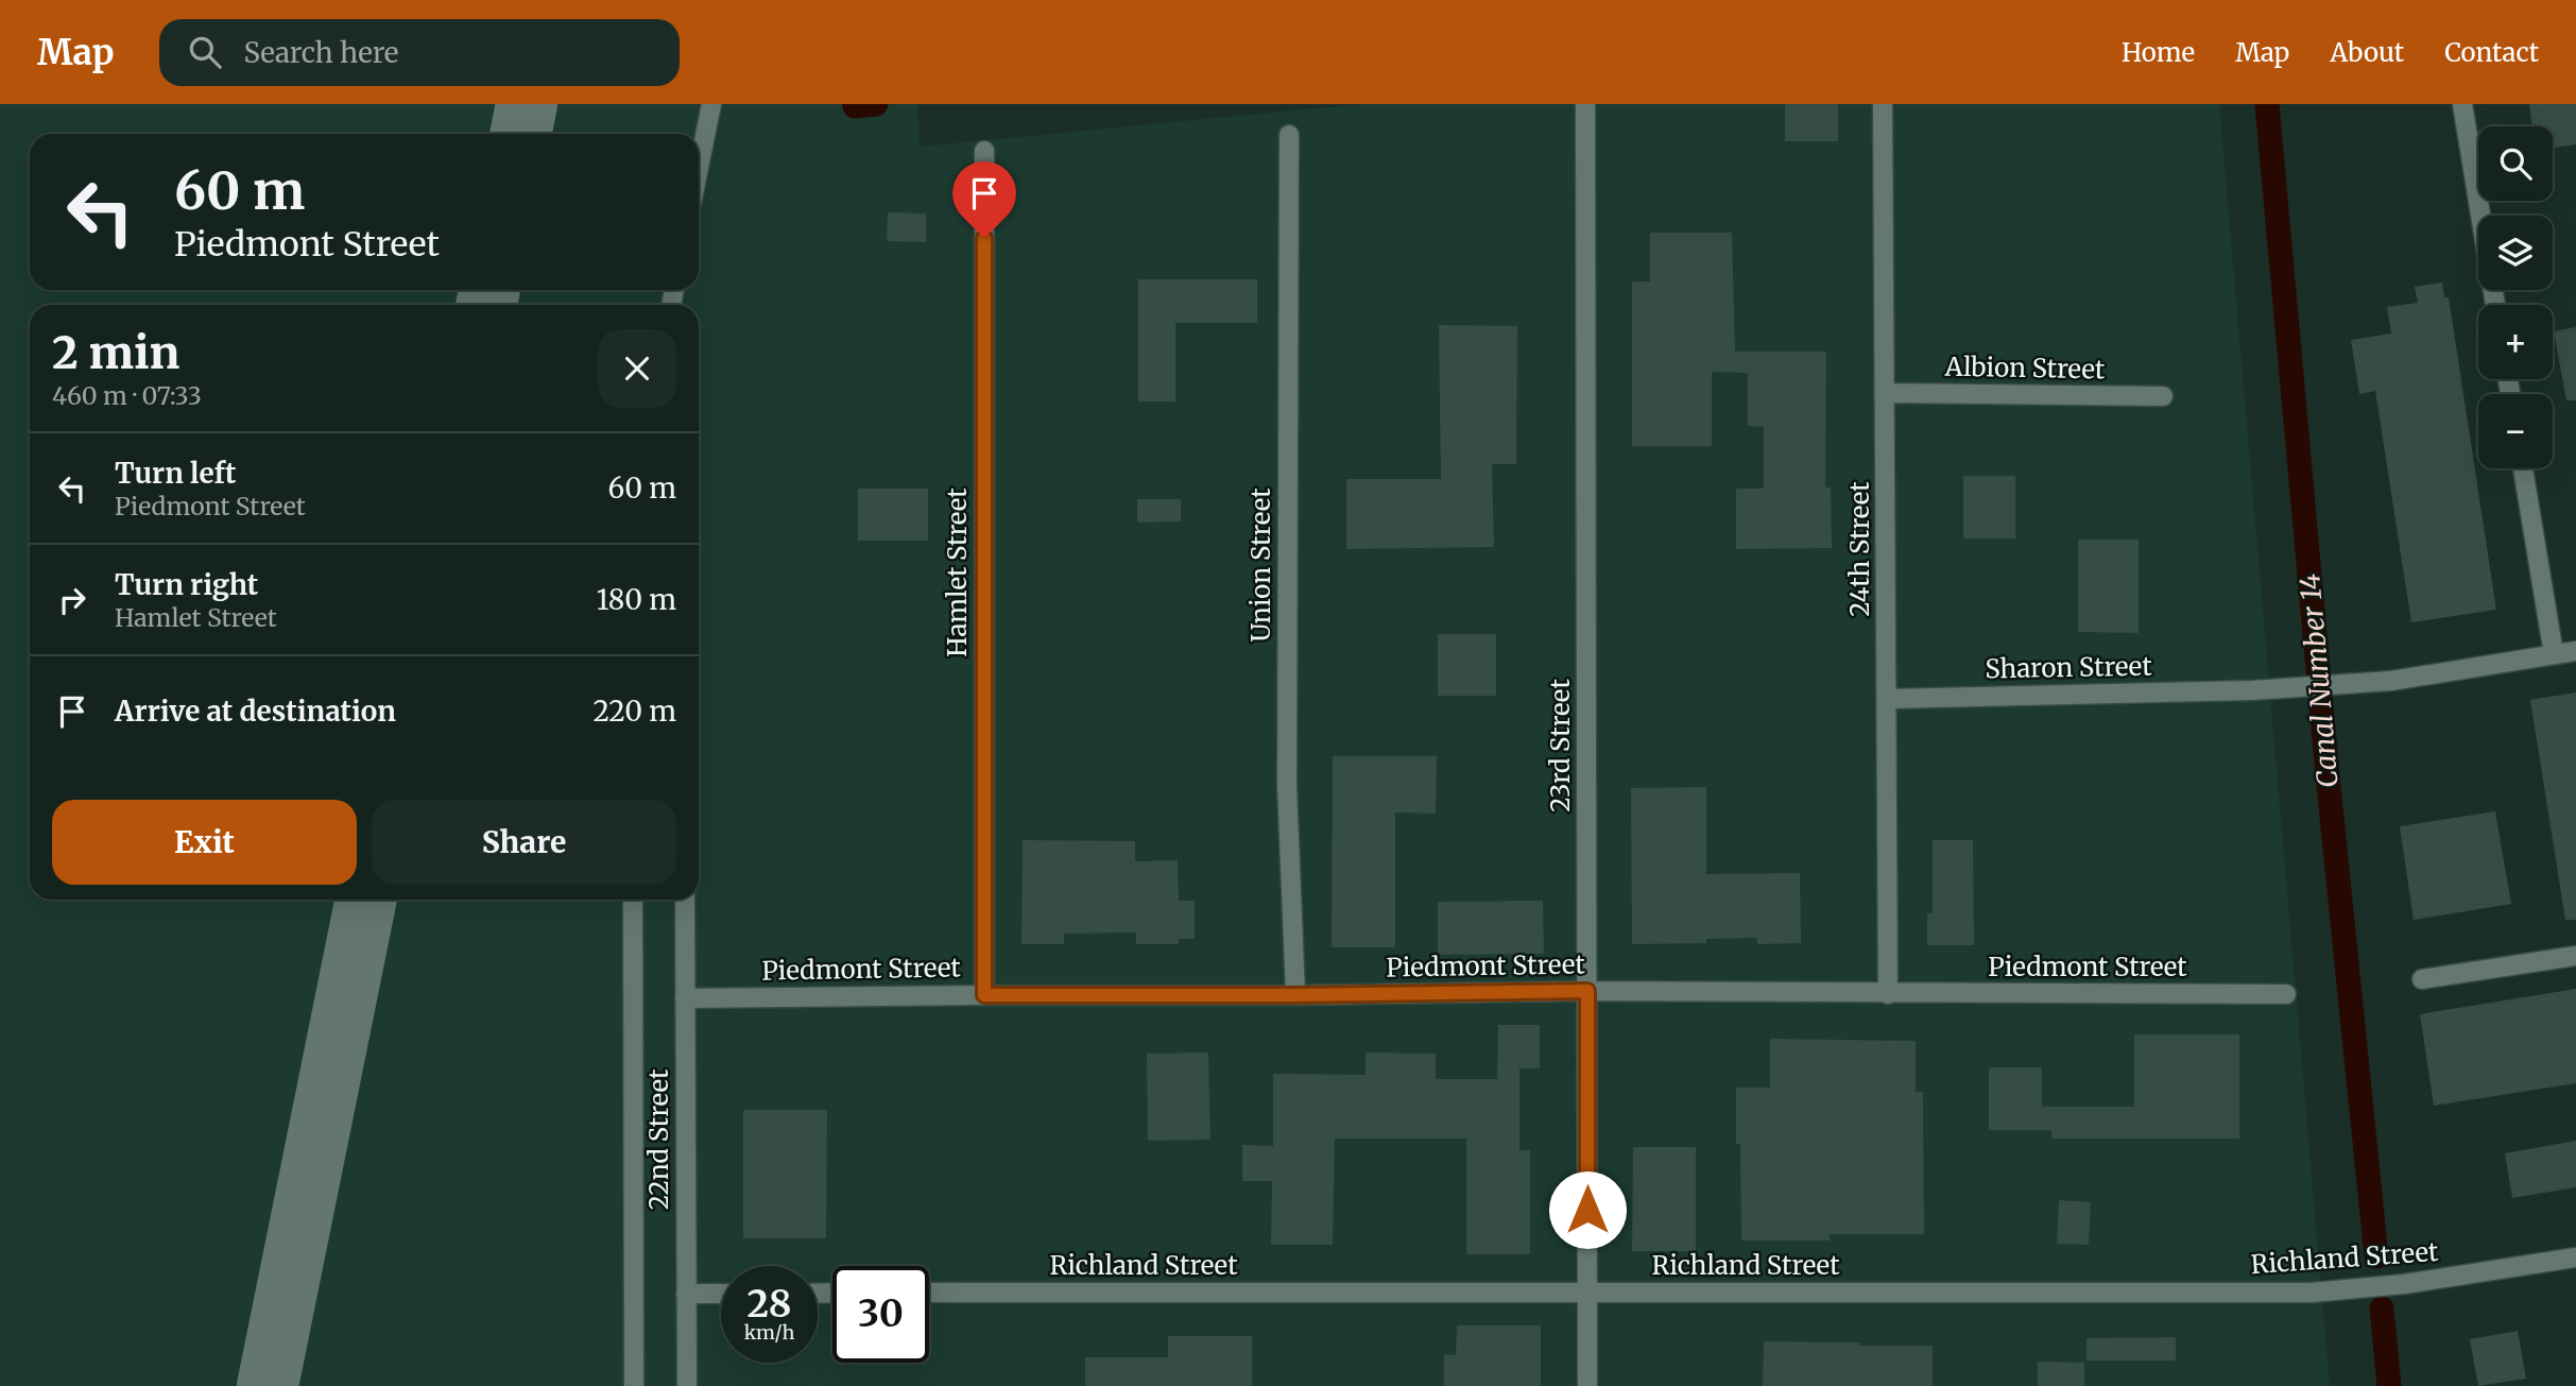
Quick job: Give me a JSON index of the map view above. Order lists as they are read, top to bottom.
{
  "streets": {
    "street": [
      "Albion Street",
      "24th Street",
      "Union Street",
      "Hamlet Street",
      "Sharon Street",
      "23rd Street",
      "Piedmont Street",
      "22nd Street",
      "Richland Street"
    ]
  },
  "crossings": [
    ["Albion Street", "24th Street"],
    ["24th Street", "Sharon Street"],
    ["24th Street", "Piedmont Street"],
    ["Union Street", "Piedmont Street"],
    ["Hamlet Street", "Piedmont Street"],
    ["23rd Street", "Piedmont Street"],
    ["23rd Street", "Richland Street"],
    ["Piedmont Street", "22nd Street"]
  ],
  "water": ["Canal Number 14"],
  "page": {
    "header": "Map",
    "search": "Search here",
    "nav": [
      "Home",
      "Map",
      "About",
      "Contact"
    ],
    "map_buttons": ["+", "−"],
    "turn": ["60 m", "Piedmont Street"],
    "heading": ["2 min", "460 m · 07:33"],
    "list": [
      {
        "name": "Turn left",
        "note": "Piedmont Street",
        "value": "60 m"
      },
      {
        "name": "Turn right",
        "note": "Hamlet Street",
        "value": "180 m"
      },
      {
        "name": "Arrive at destination",
        "value": "220 m"
      }
    ],
    "buttons": ["Exit", "Share"],
    "speed": "28 km/h",
    "limit": "30"
  }
}
